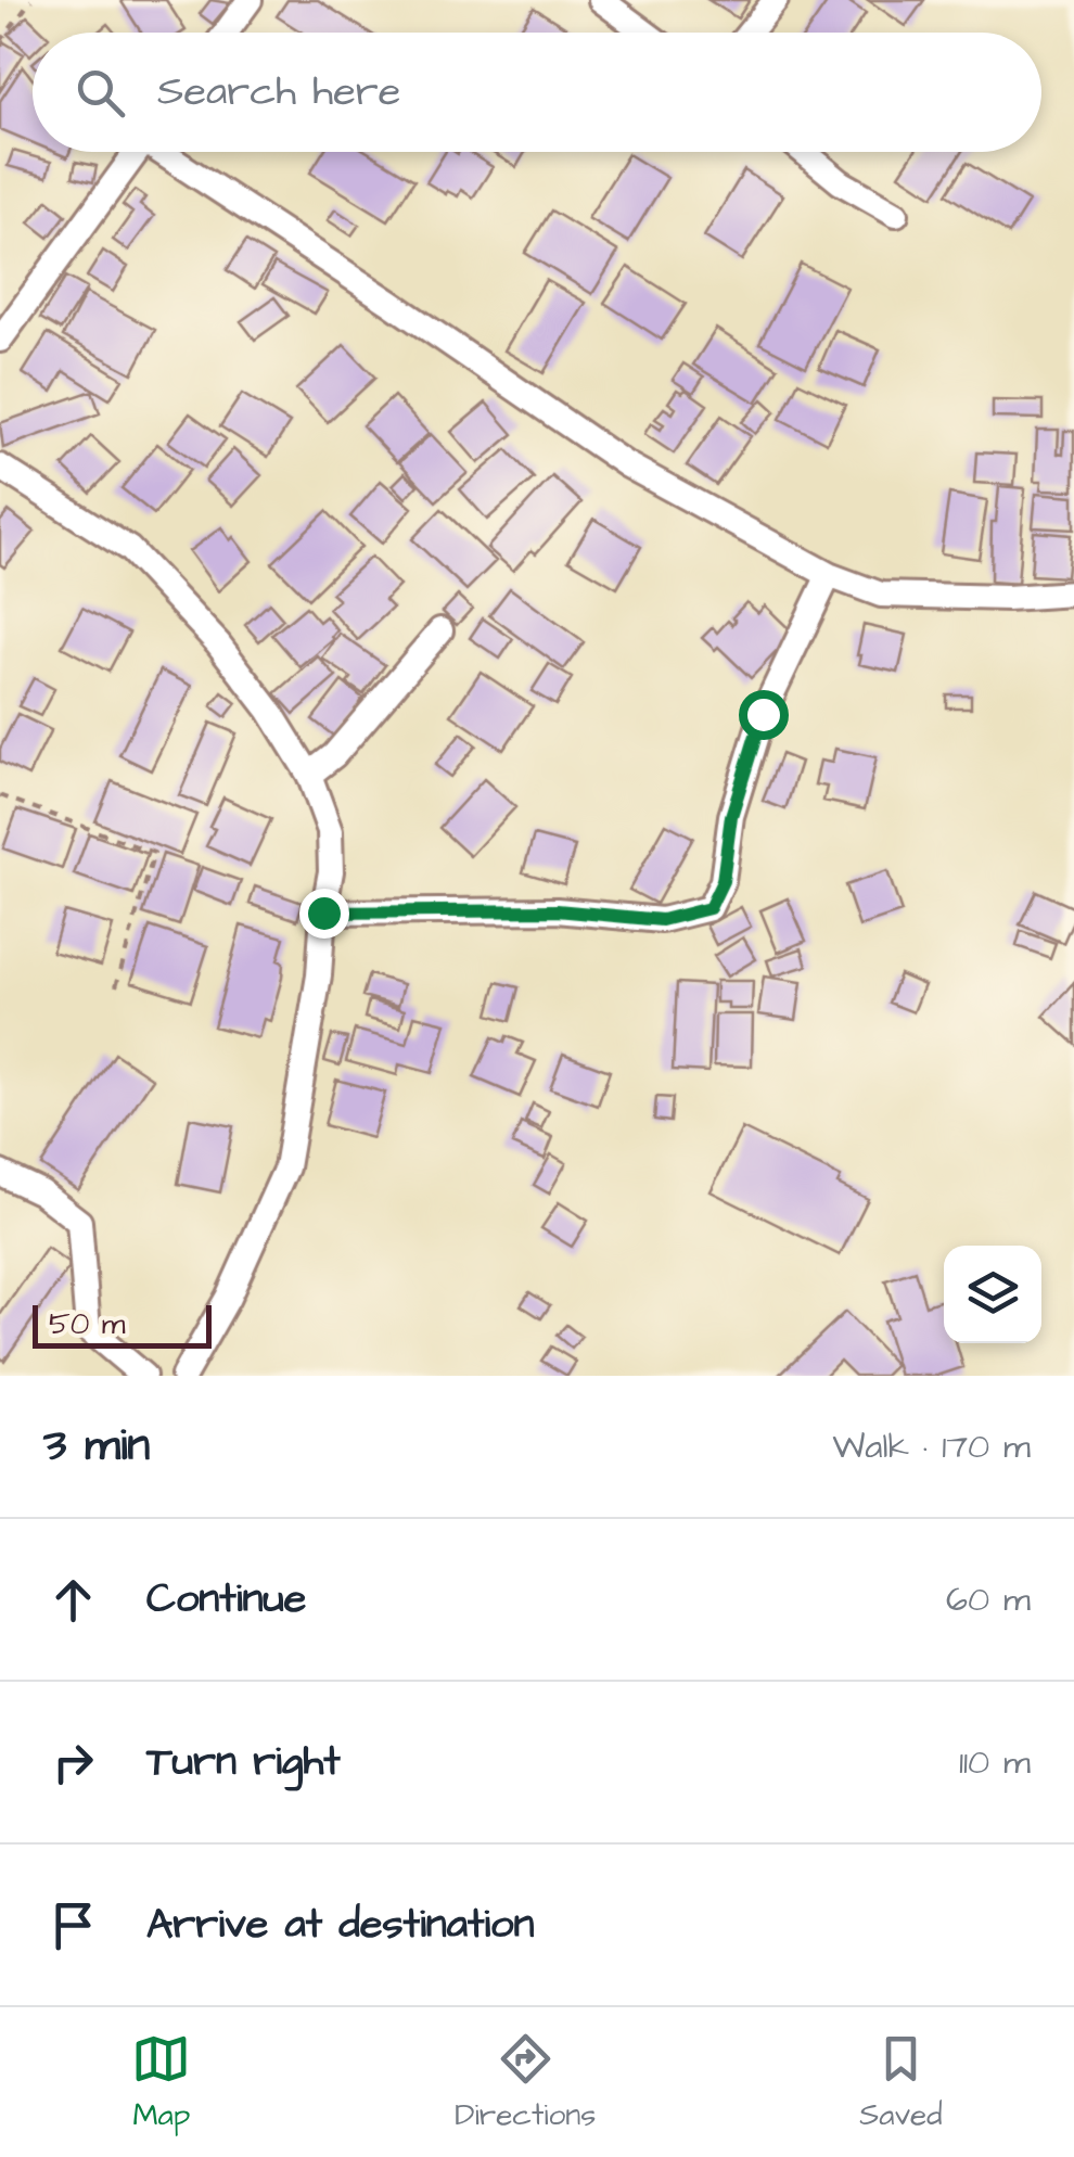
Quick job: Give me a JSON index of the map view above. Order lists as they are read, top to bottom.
{
  "scale_bar": "50 m",
  "page": {
    "search": "Search here",
    "scale": "50 m",
    "heading": ["3 min", "Walk · 170 m"],
    "list": [
      ["Continue", "60 m"],
      ["Turn right", "110 m"],
      "Arrive at destination"
    ],
    "nav": ["Map", "Directions", "Saved"]
  }
}
